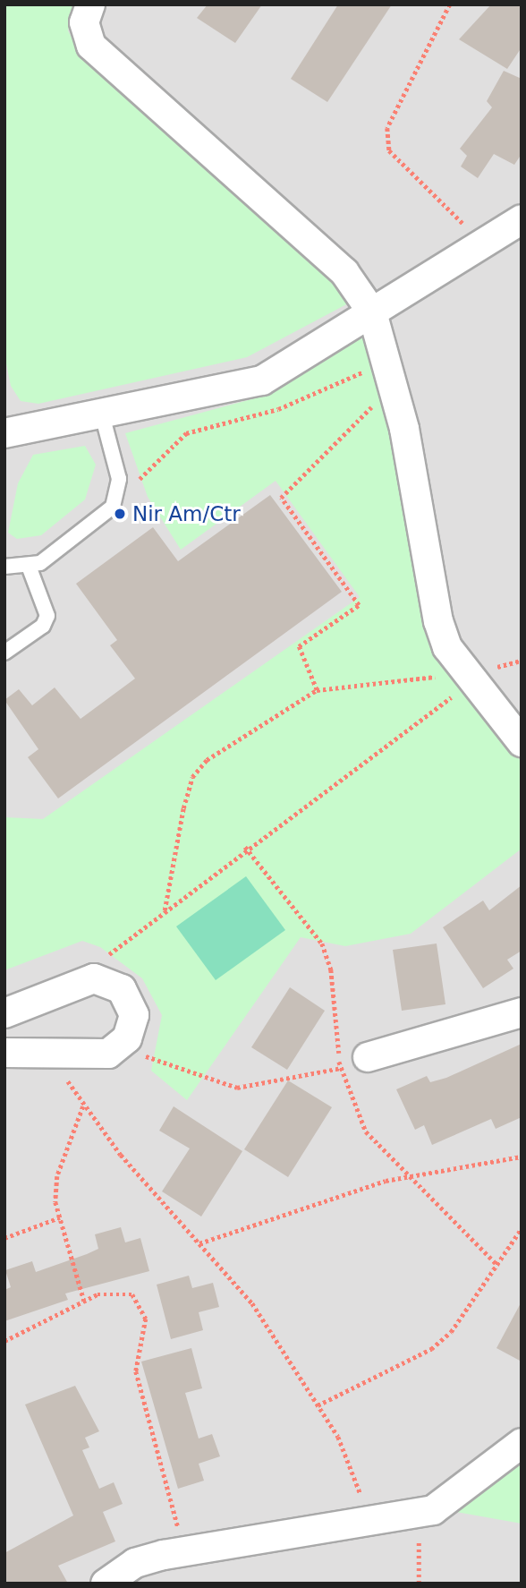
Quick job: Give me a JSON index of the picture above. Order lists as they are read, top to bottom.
{
  "places": ["Nir Am/Ctr"]
}
